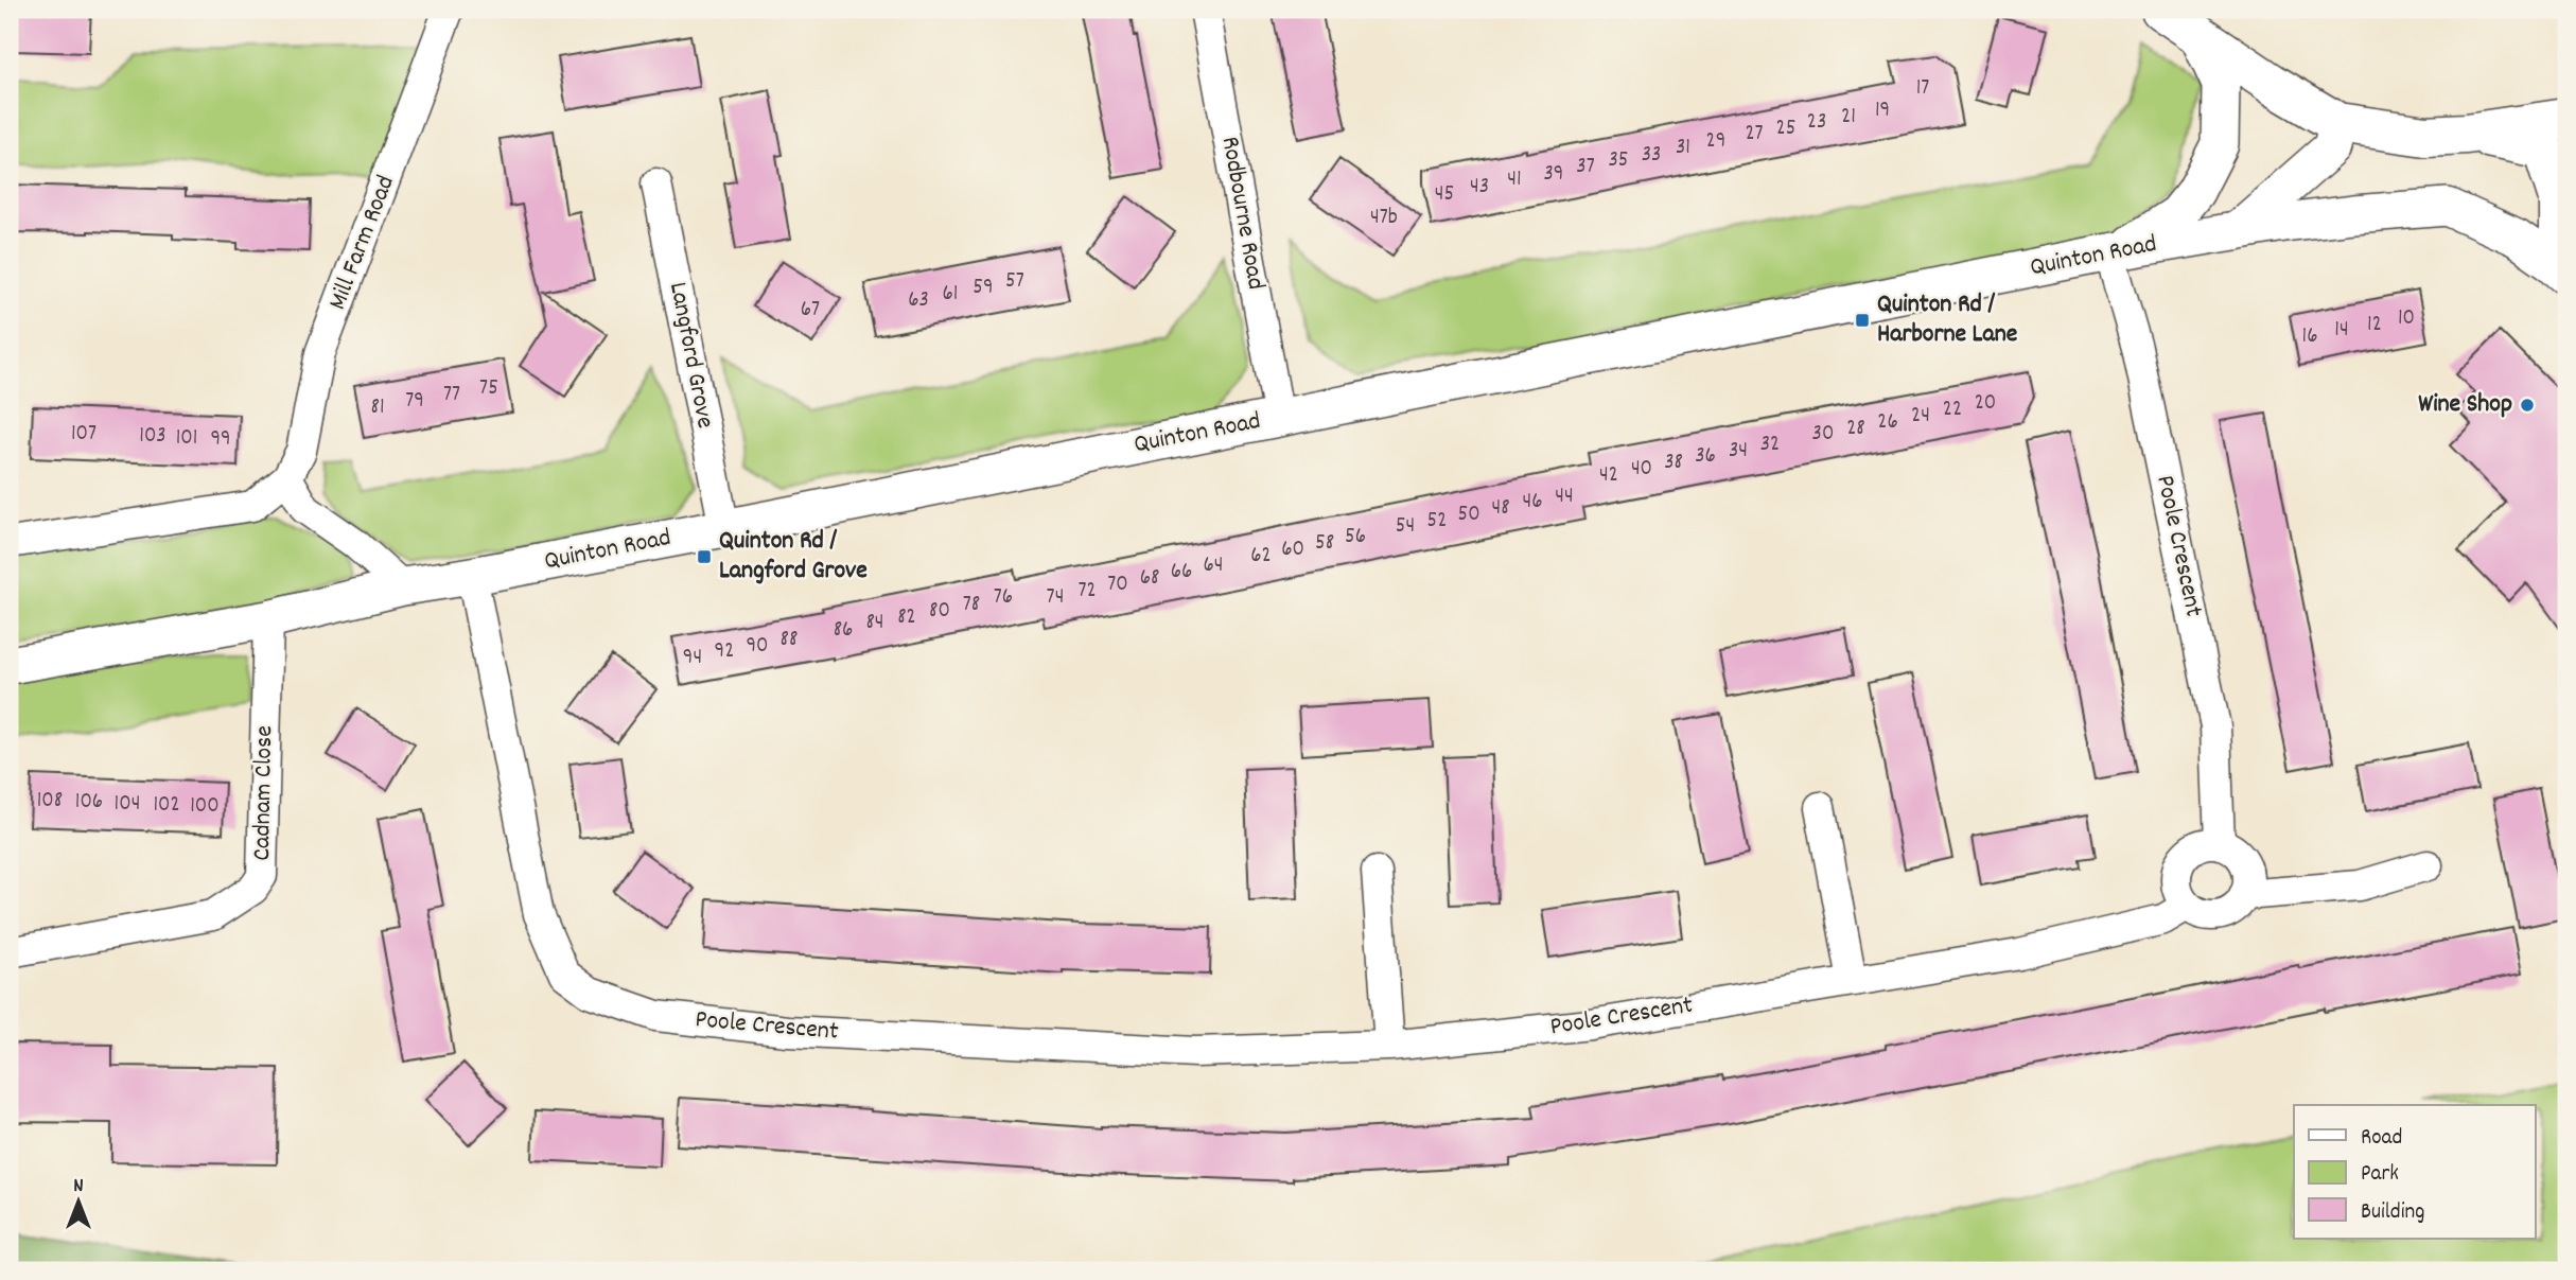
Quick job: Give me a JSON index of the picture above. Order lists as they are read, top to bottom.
{
  "streets": {
    "street": [
      "Rodbourne Road",
      "Mill Farm Road",
      "Quinton Road",
      "Langford Grove",
      "Poole Crescent",
      "Cadnam Close"
    ]
  },
  "crossings": [
    ["Rodbourne Road", "Quinton Road"],
    ["Quinton Road", "Langford Grove"],
    ["Quinton Road", "Poole Crescent"],
    ["Quinton Road", "Cadnam Close"]
  ],
  "places": {
    "transit": ["Quinton Rd / Harborne Lane", "Quinton Rd / Langford Grove"],
    "other": ["Wine Shop"]
  },
  "house_numbers": [
    "17",
    "19",
    "21",
    "23",
    "25",
    "27",
    "29",
    "31",
    "33",
    "35",
    "37",
    "39",
    "41",
    "43",
    "45",
    "47b",
    "57",
    "59",
    "61",
    "63",
    "67",
    "10",
    "12",
    "14",
    "16",
    "75",
    "77",
    "79",
    "20",
    "81",
    "22",
    "24",
    "26",
    "28",
    "107",
    "30",
    "103",
    "101",
    "99",
    "32",
    "34",
    "36",
    "38",
    "40",
    "42",
    "44",
    "46",
    "48",
    "50",
    "52",
    "54",
    "56",
    "58",
    "60",
    "62",
    "64",
    "66",
    "68",
    "70",
    "72",
    "76",
    "74",
    "78",
    "80",
    "82",
    "84",
    "86",
    "88",
    "90",
    "92",
    "94",
    "108",
    "106",
    "104",
    "102",
    "100"
  ],
  "legend": ["Road", "Park", "Building"],
  "north": "top"
}
